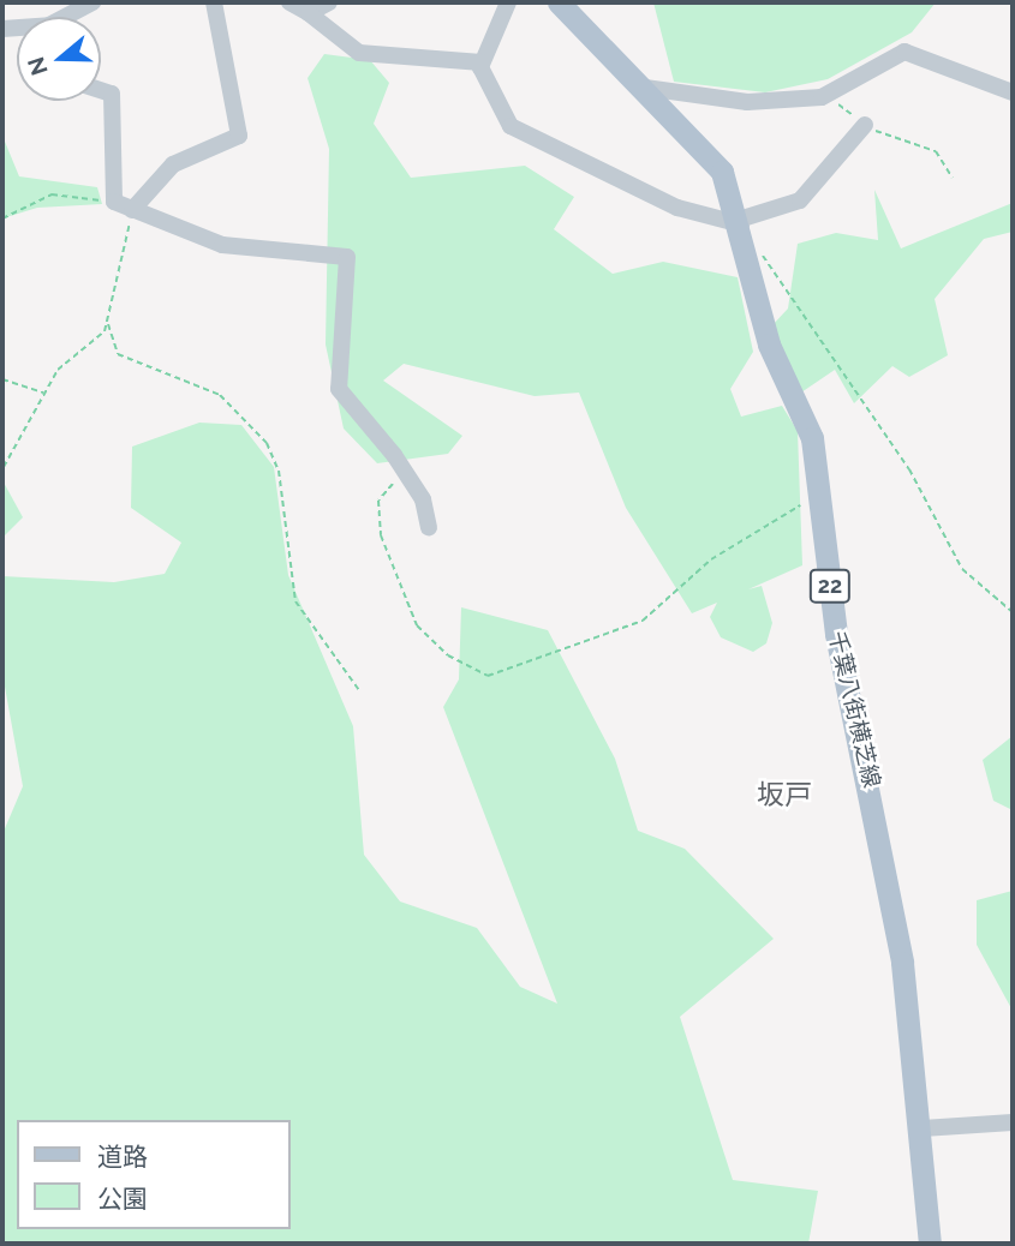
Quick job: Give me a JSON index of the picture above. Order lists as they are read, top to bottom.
{
  "streets": {
    "main road": ["22", "千葉八街横芝線"]
  },
  "districts": ["坂戸"],
  "legend": ["道路", "公園"],
  "north": "left"
}
